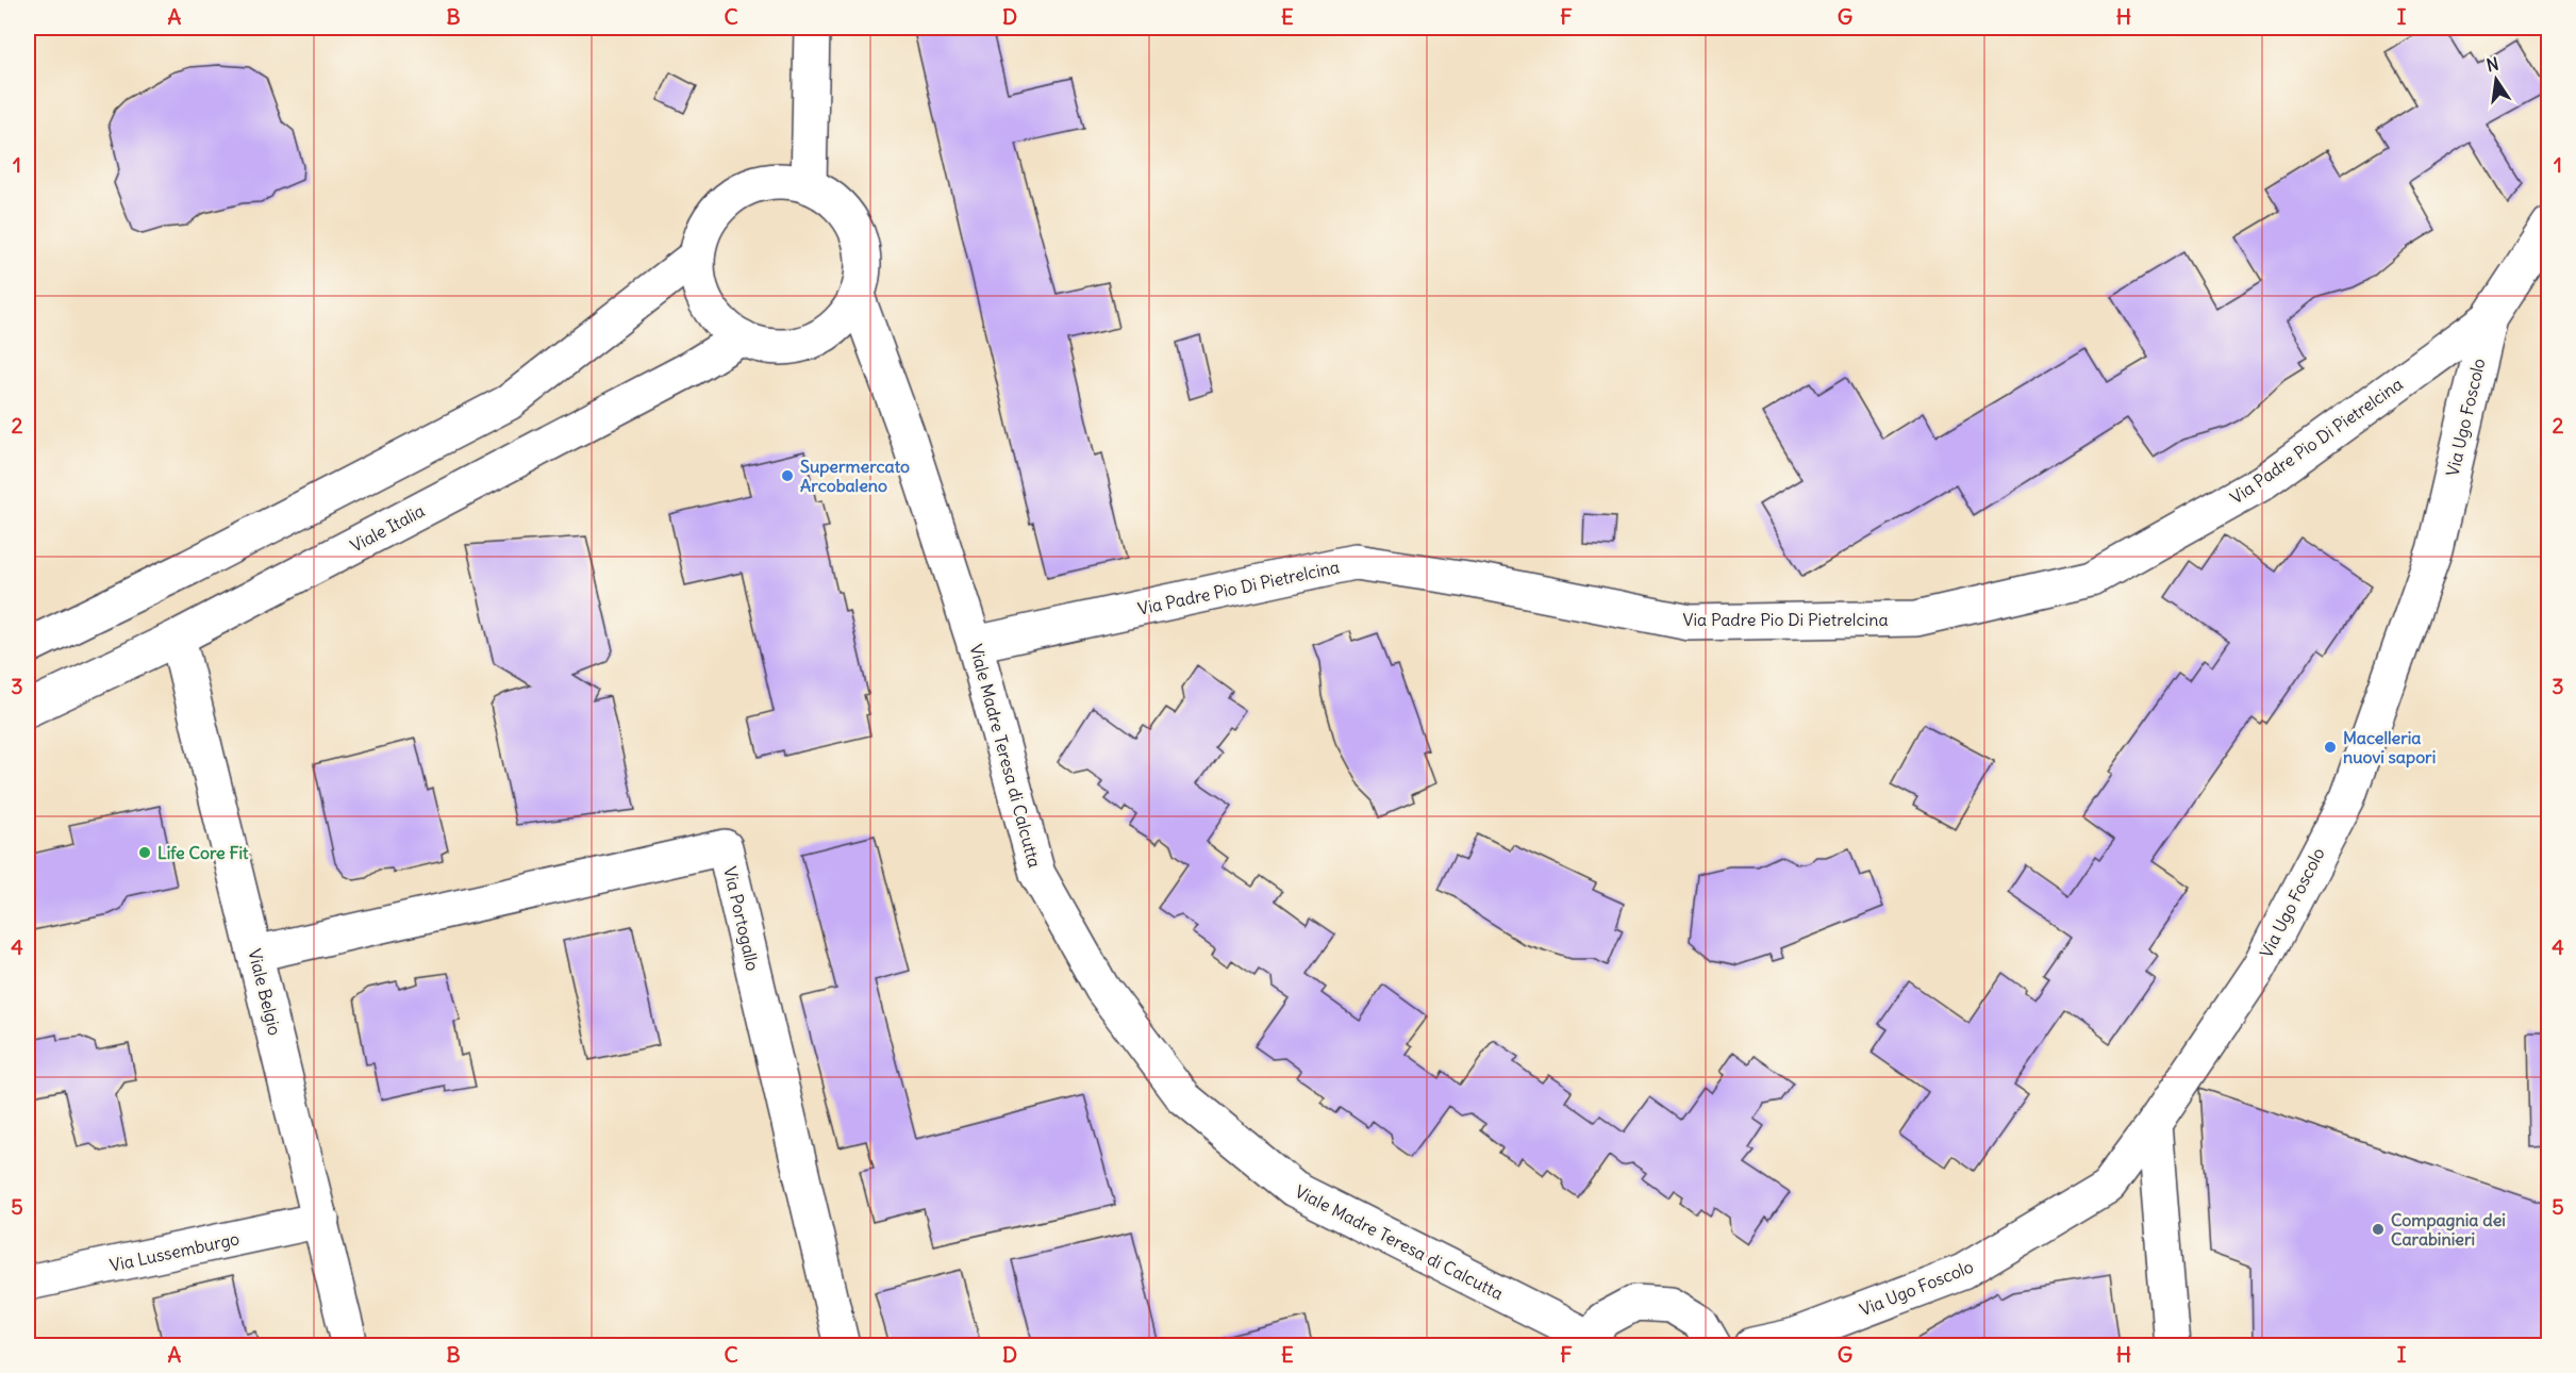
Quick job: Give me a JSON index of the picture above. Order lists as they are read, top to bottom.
{
  "streets": {
    "street": [
      "Via Ugo Foscolo",
      "Via Padre Pio Di Pietrelcina",
      "Viale Italia",
      "Viale Madre Teresa di Calcutta",
      "Via Portogallo",
      "Viale Belgio",
      "Via Lussemburgo"
    ]
  },
  "crossings": [
    ["Via Ugo Foscolo", "Via Padre Pio Di Pietrelcina"],
    ["Via Padre Pio Di Pietrelcina", "Viale Madre Teresa di Calcutta"],
    ["Viale Italia", "Viale Madre Teresa di Calcutta"],
    ["Viale Italia", "Viale Belgio"],
    ["Via Portogallo", "Viale Belgio"],
    ["Viale Belgio", "Via Lussemburgo"]
  ],
  "places": [
    "Supermercato Arcobaleno",
    "Macelleria nuovi sapori",
    "Life Core Fit",
    "Compagnia dei Carabinieri"
  ],
  "north": "top",
  "grid": {
    "columns": [
      "A",
      "B",
      "C",
      "D",
      "E",
      "F",
      "G",
      "H",
      "I"
    ],
    "rows": [
      "1",
      "2",
      "3",
      "4",
      "5"
    ]
  }
}
